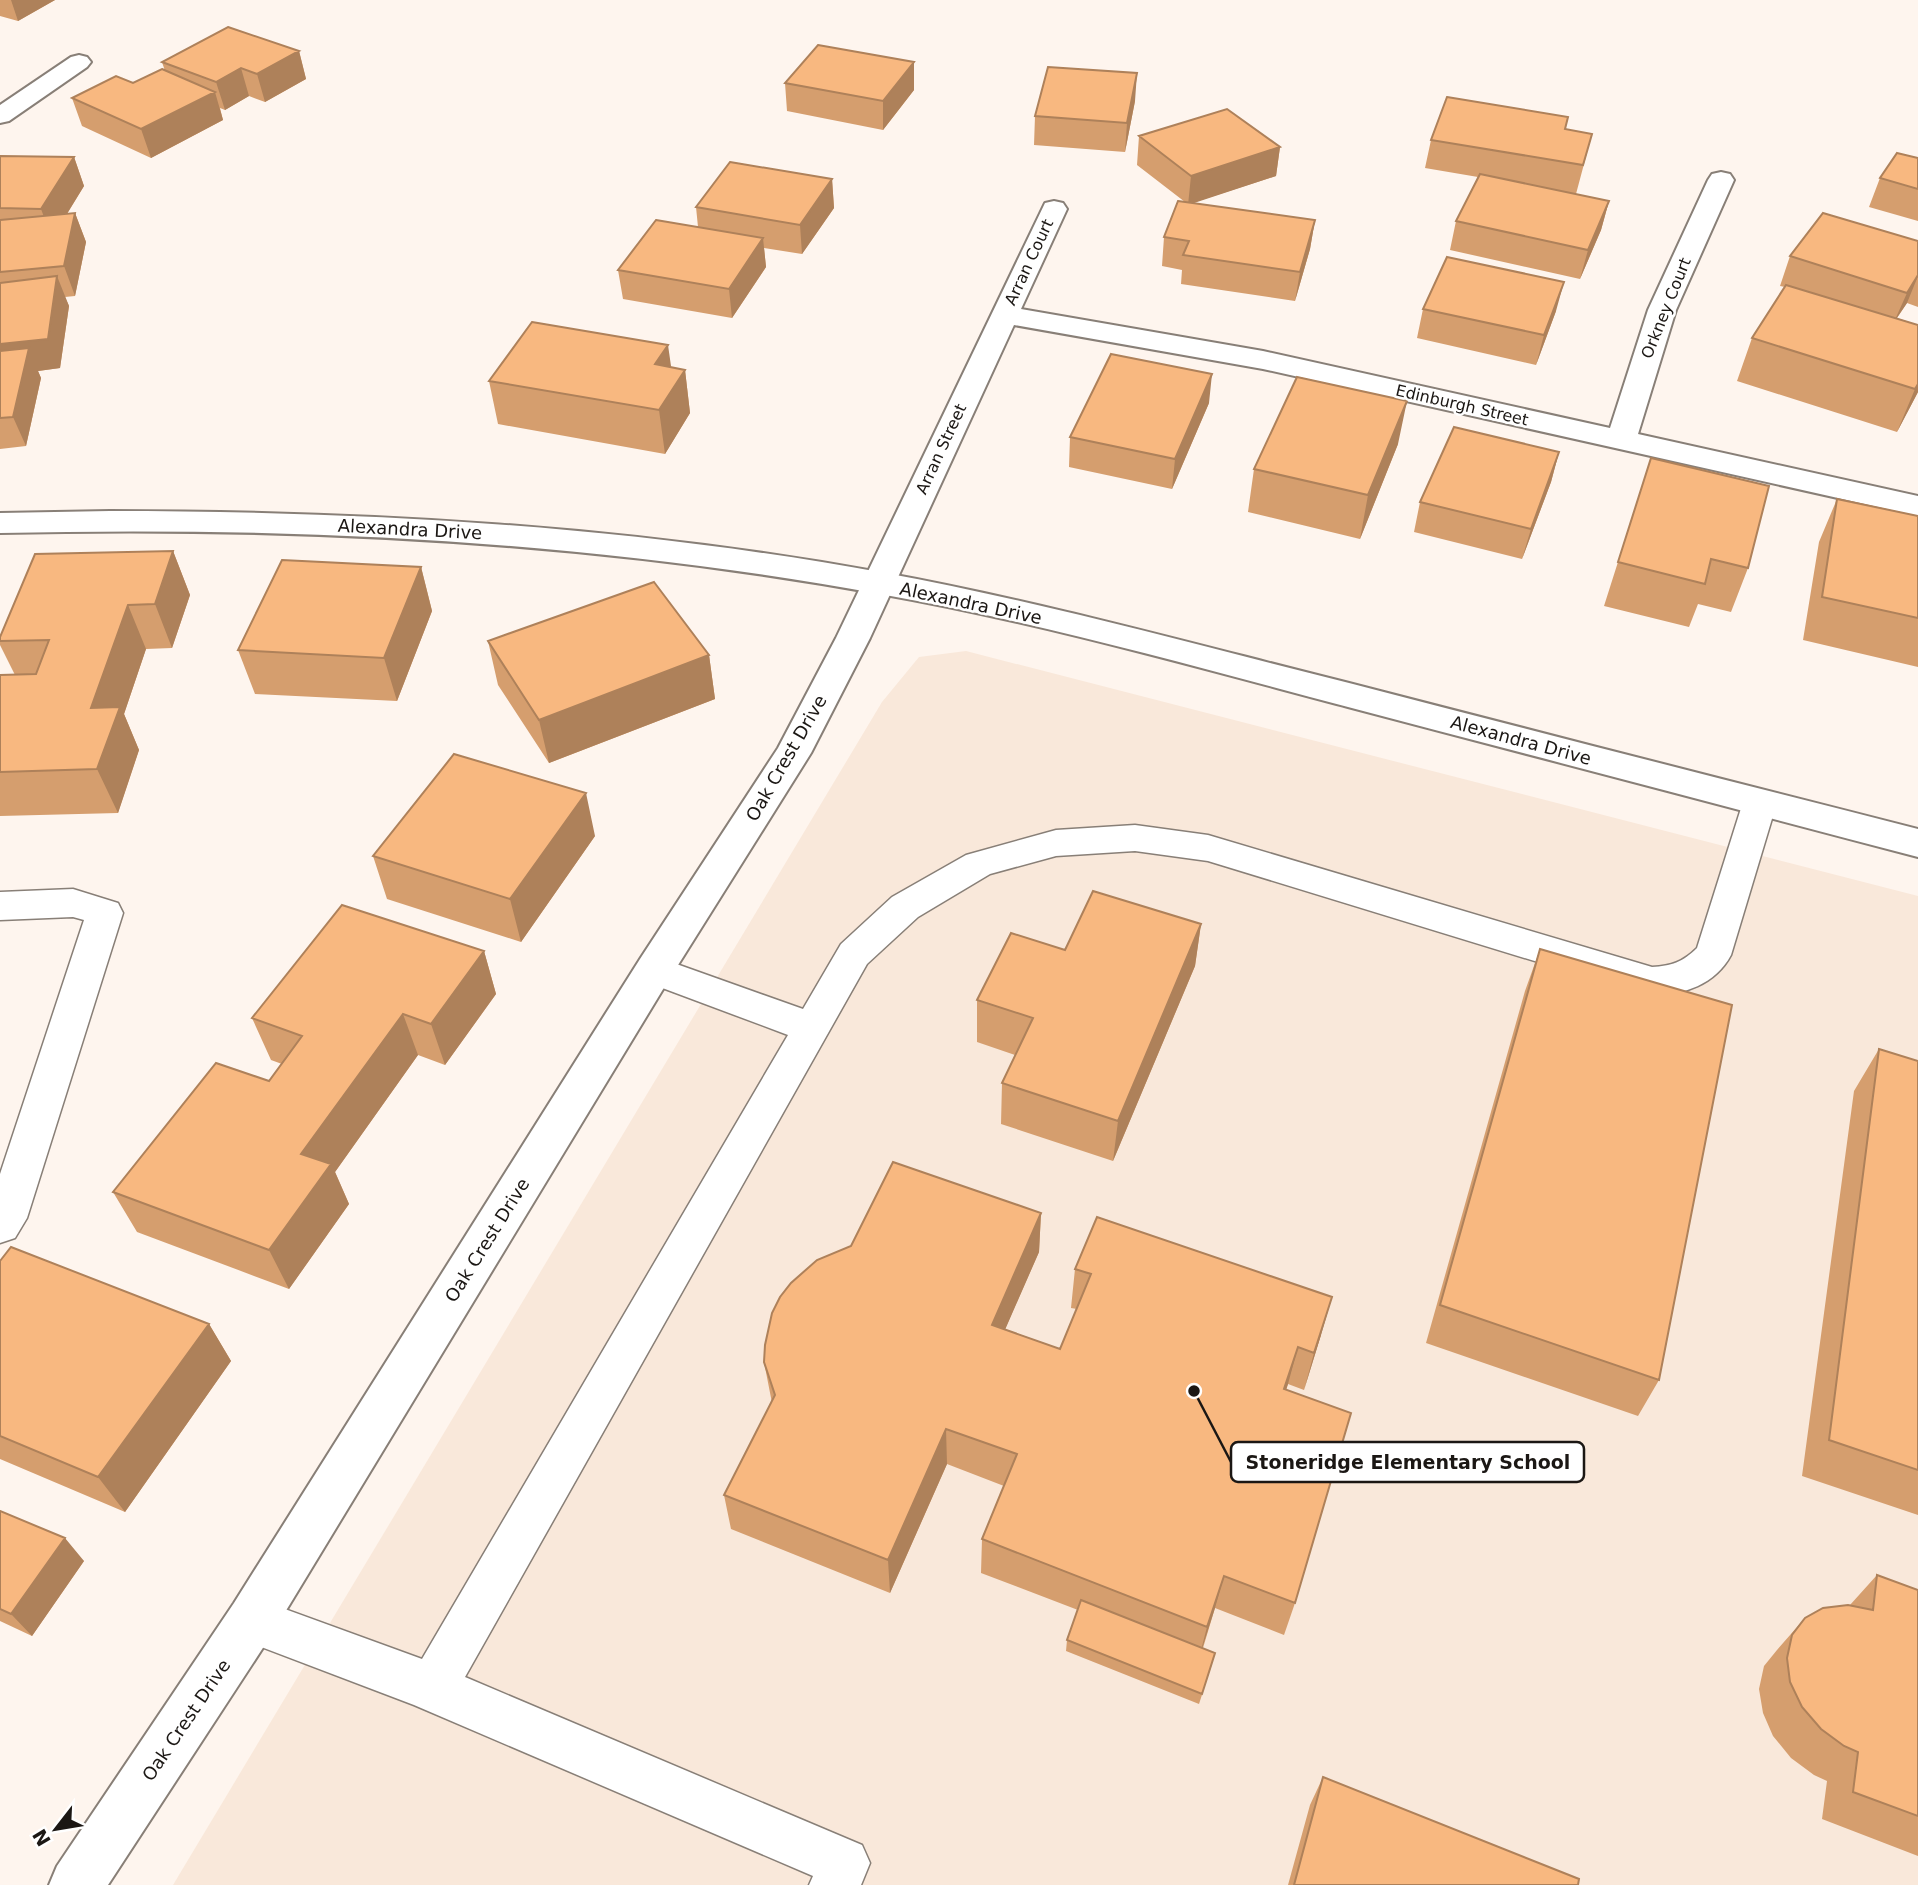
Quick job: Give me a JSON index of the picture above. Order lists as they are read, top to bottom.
{
  "streets": {
    "street": [
      "Arran Court",
      "Orkney Court",
      "Edinburgh Street",
      "Arran Street",
      "Alexandra Drive",
      "Oak Crest Drive"
    ]
  },
  "crossings": [
    ["Arran Court", "Edinburgh Street"],
    ["Arran Court", "Arran Street"],
    ["Orkney Court", "Edinburgh Street"],
    ["Edinburgh Street", "Arran Street"],
    ["Arran Street", "Alexandra Drive"],
    ["Arran Street", "Oak Crest Drive"],
    ["Alexandra Drive", "Oak Crest Drive"]
  ],
  "places": ["Stoneridge Elementary School"],
  "north": "bottom left"
}
